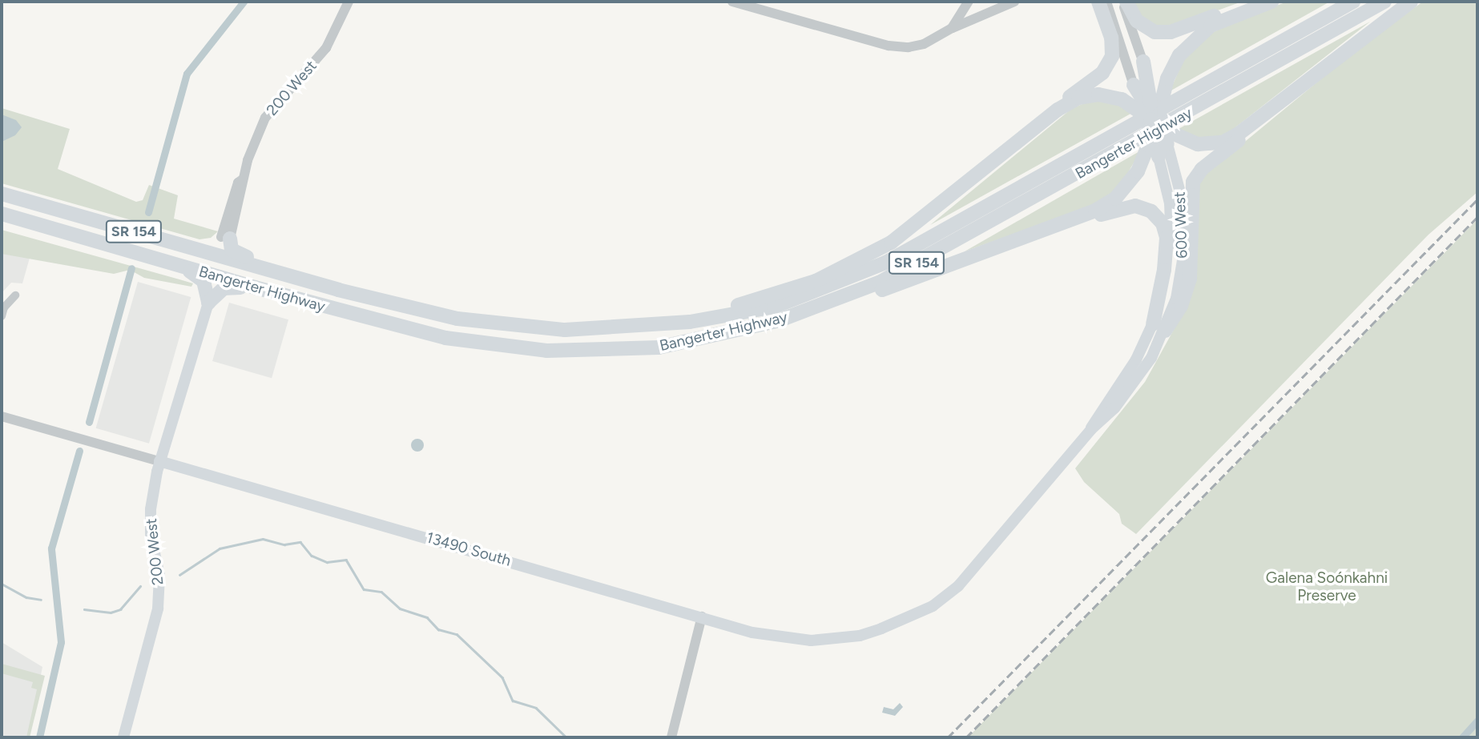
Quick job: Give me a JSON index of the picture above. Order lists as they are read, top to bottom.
{
  "streets": {
    "highway": ["Bangerter Highway", "SR 154"],
    "main road": ["200 West", "600 West", "13490 South"]
  },
  "crossings": [
    ["200 West", "13490 South"],
    ["600 West", "13490 South"]
  ],
  "parks": ["Galena Soónkahni Preserve"]
}
